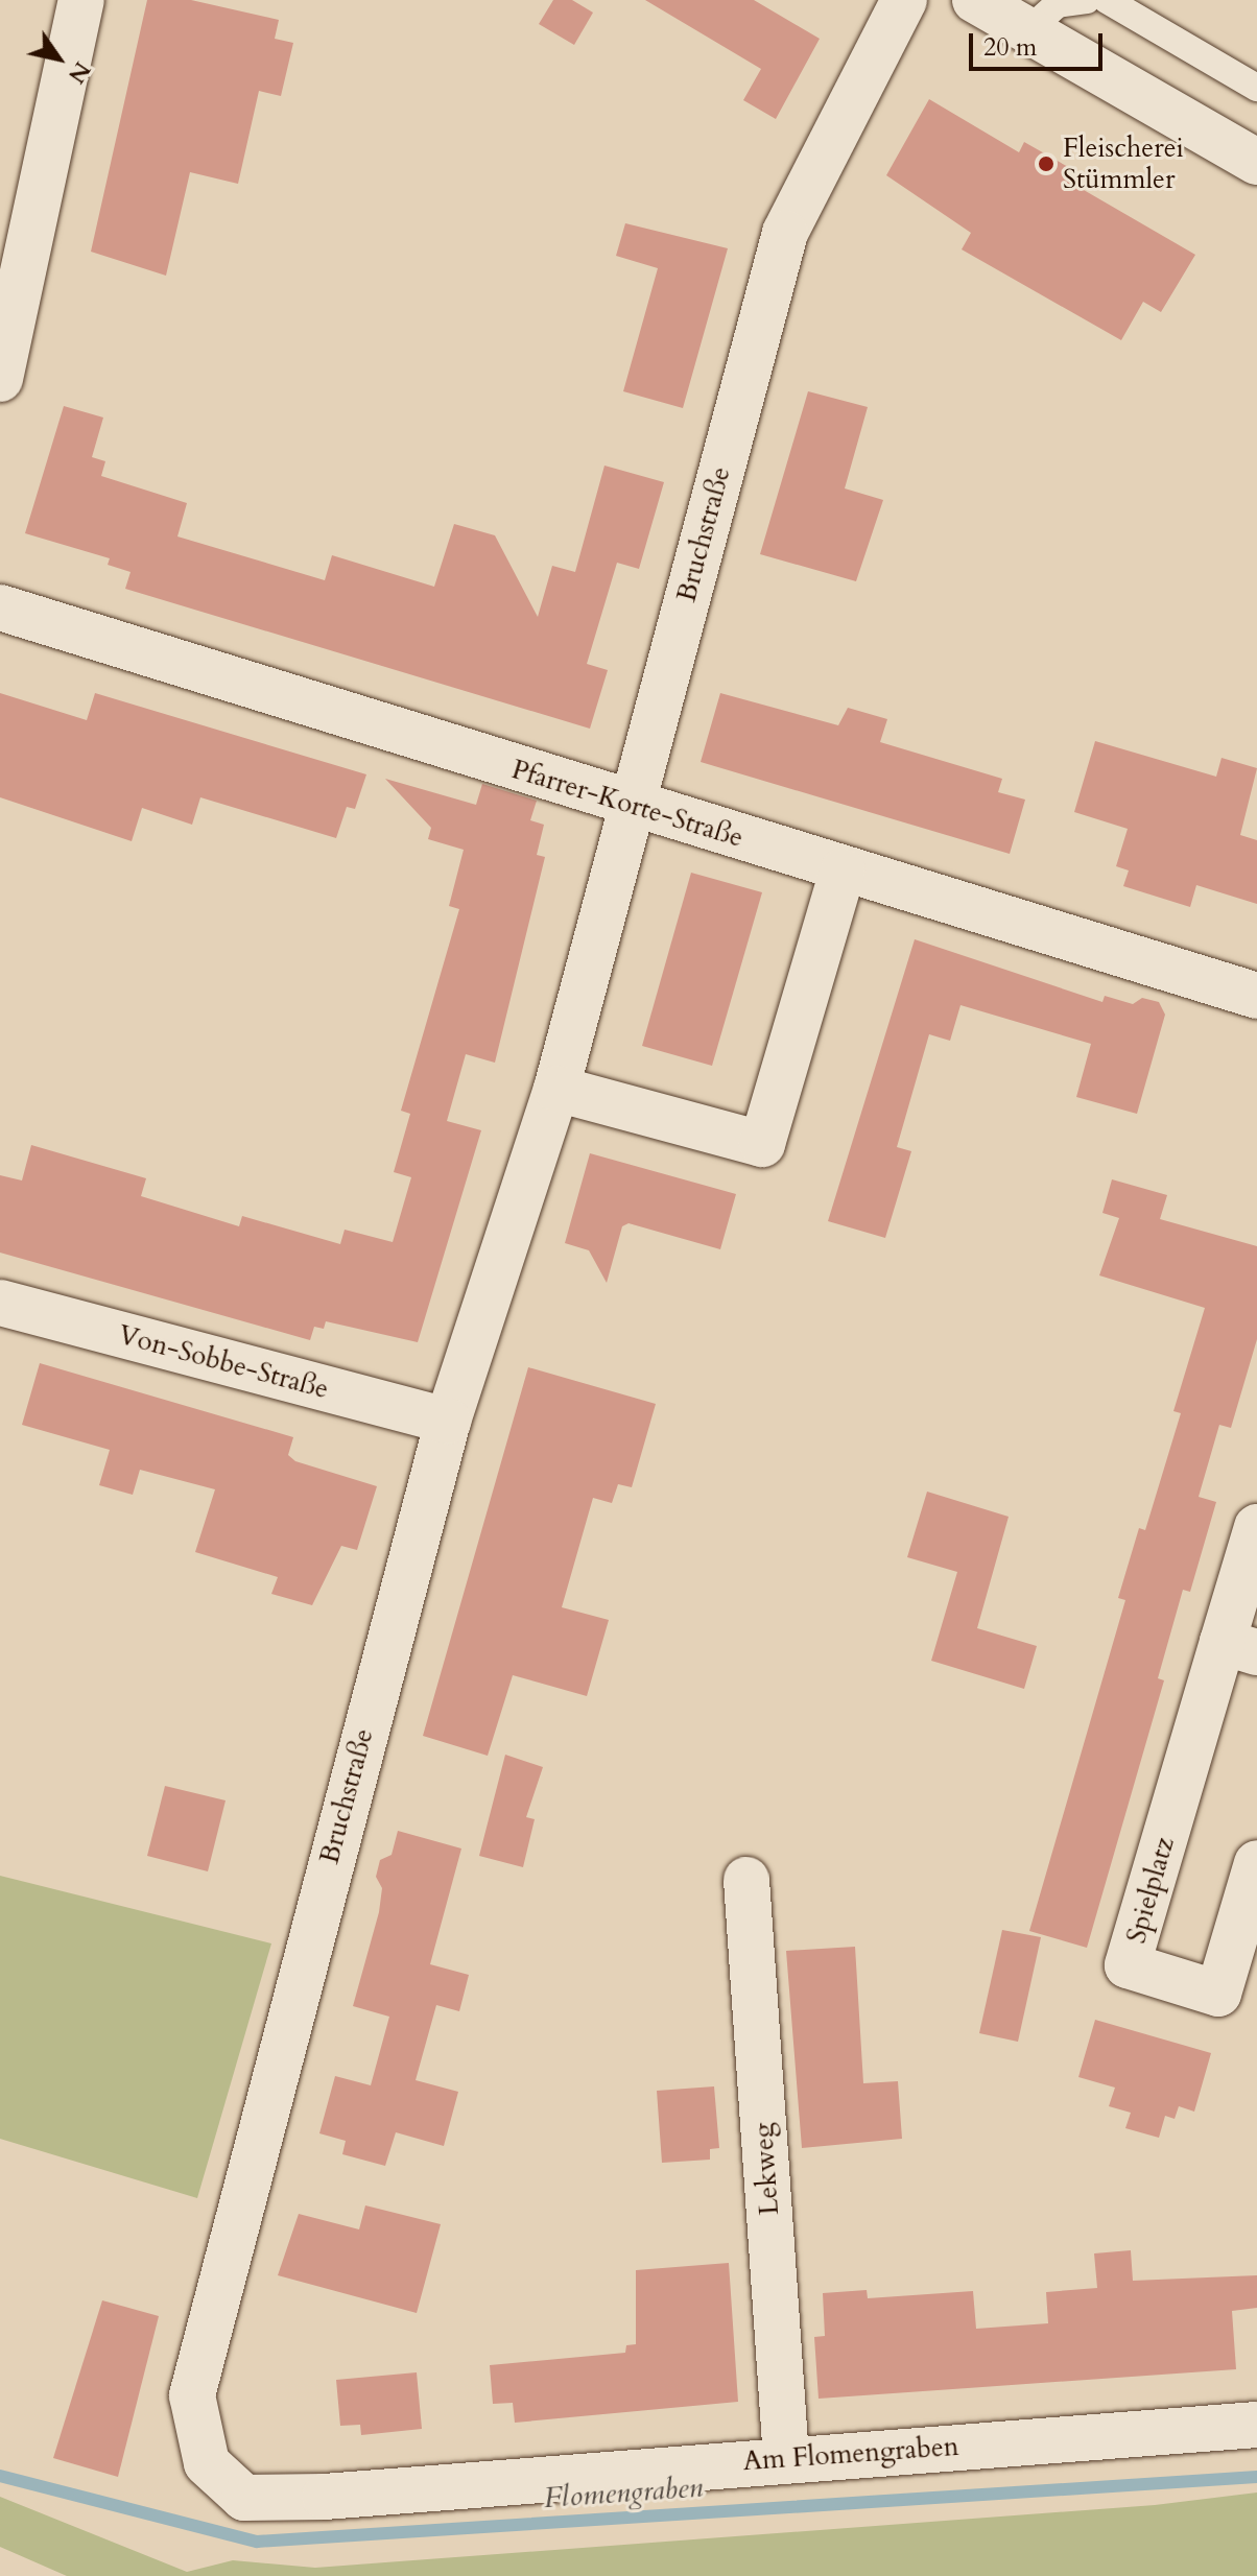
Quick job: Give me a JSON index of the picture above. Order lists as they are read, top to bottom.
{
  "streets": {
    "street": [
      "Bruchstraße",
      "Pfarrer-Korte-Straße",
      "Von-Sobbe-Straße",
      "Spielplatz",
      "Lekweg",
      "Am Flomengraben"
    ]
  },
  "crossings": [
    ["Bruchstraße", "Pfarrer-Korte-Straße"],
    ["Bruchstraße", "Von-Sobbe-Straße"],
    ["Bruchstraße", "Am Flomengraben"],
    ["Lekweg", "Am Flomengraben"]
  ],
  "water": ["Flomengraben"],
  "places": ["Fleischerei Stümmler"],
  "scale_bar": "20 m",
  "north": "bottom right"
}
